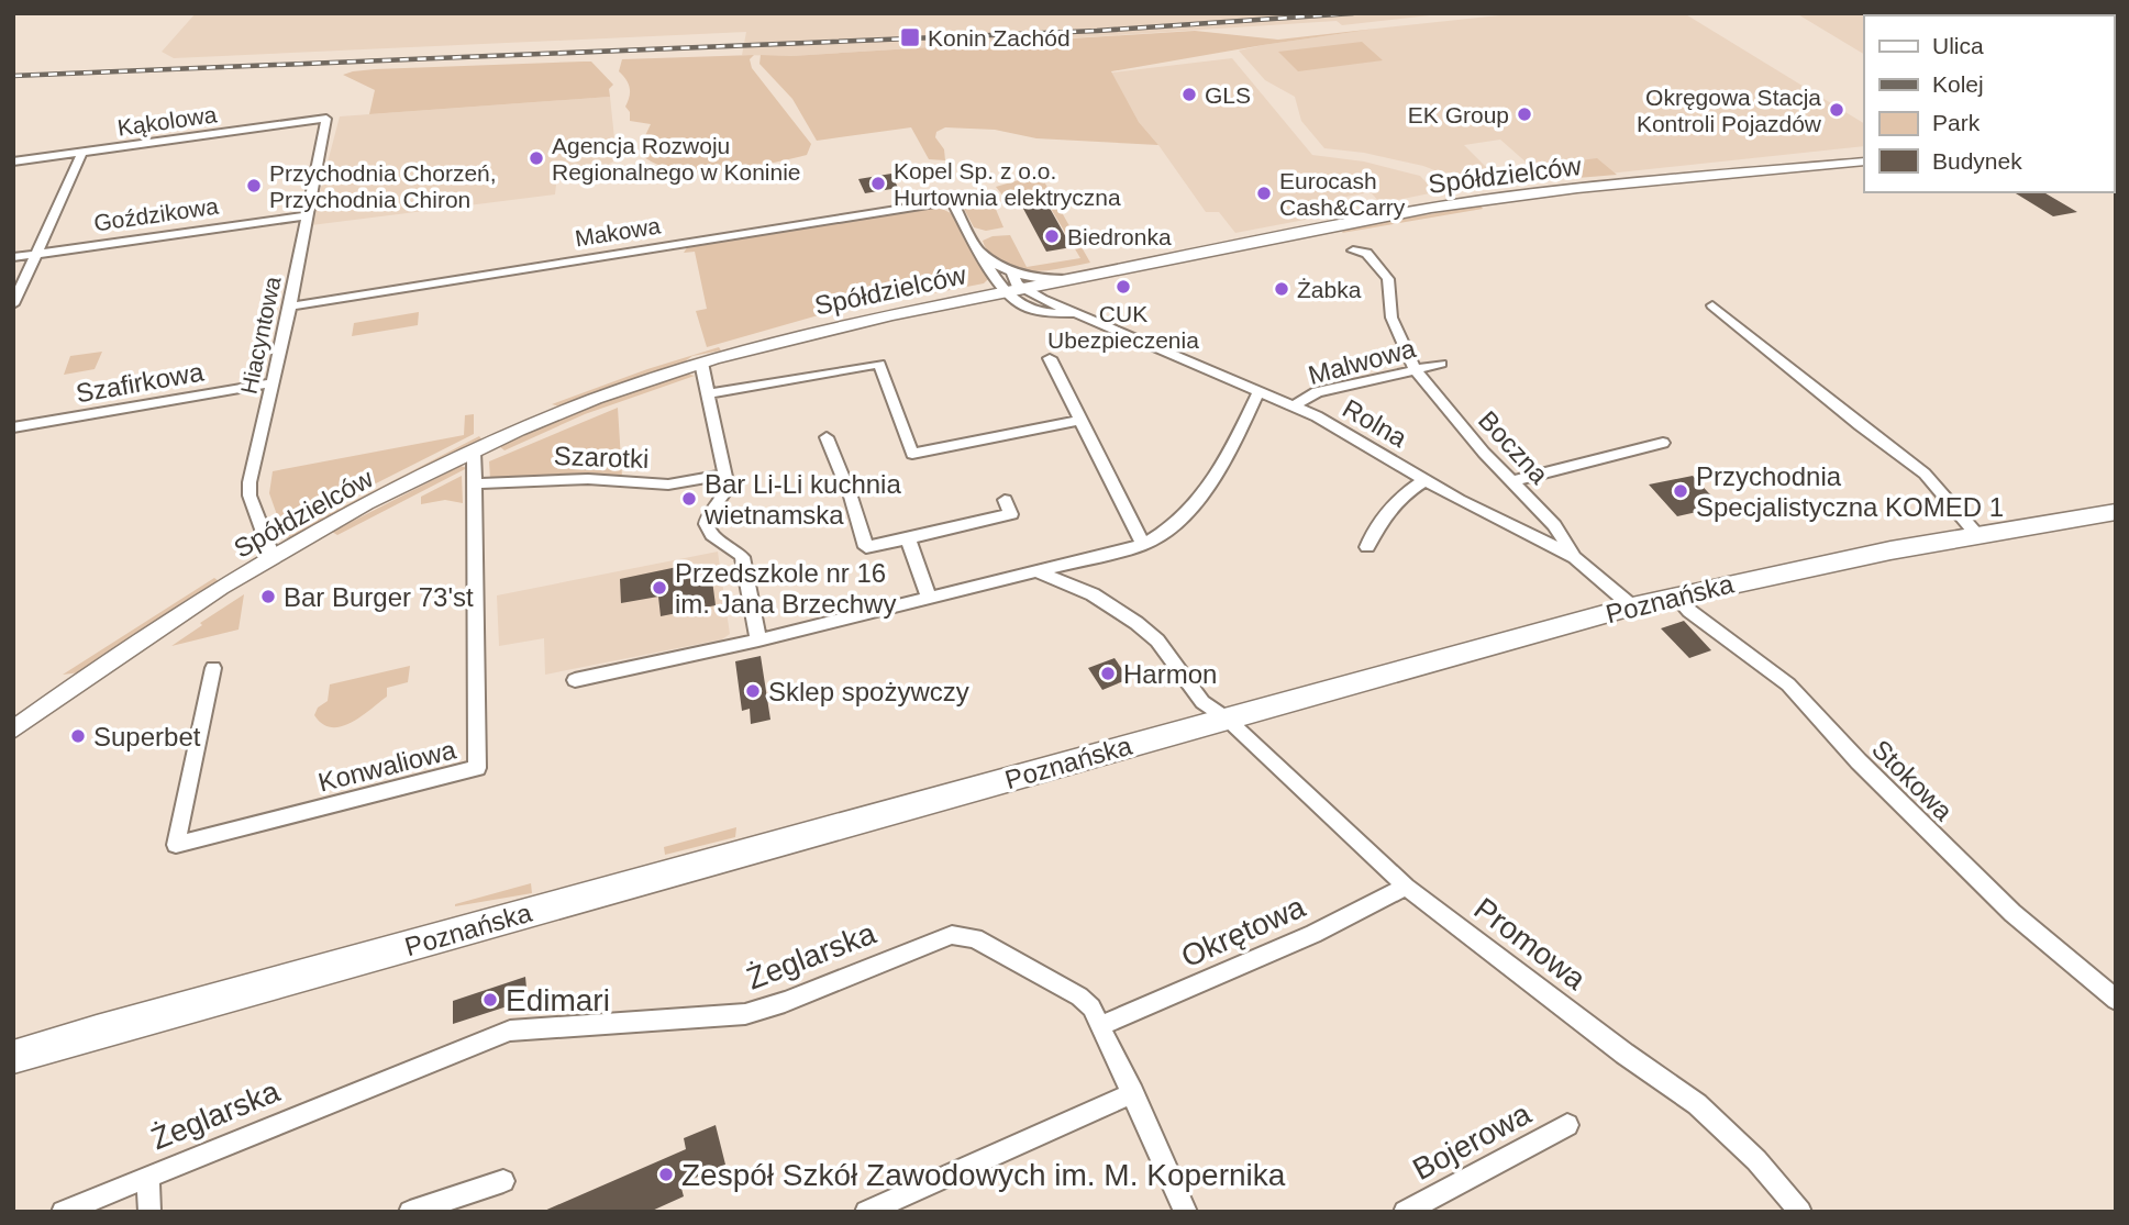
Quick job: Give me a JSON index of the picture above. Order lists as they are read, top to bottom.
{
  "streets": {
    "main road": ["Poznańska"],
    "street": [
      "Kąkolowa",
      "Spółdzielców",
      "Goździkowa",
      "Makowa",
      "Hiacyntowa",
      "Malwowa",
      "Szafirkowa",
      "Rolna",
      "Boczna",
      "Szarotki",
      "Konwaliowa",
      "Stokowa",
      "Okrętowa",
      "Promowa",
      "Żeglarska",
      "Bojerowa"
    ]
  },
  "crossings": [
    ["Kąkolowa", "Hiacyntowa"],
    ["Spółdzielców", "Hiacyntowa"],
    ["Spółdzielców", "Rolna"],
    ["Spółdzielców", "Konwaliowa"],
    ["Goździkowa", "Hiacyntowa"],
    ["Makowa", "Hiacyntowa"],
    ["Hiacyntowa", "Szafirkowa"],
    ["Malwowa", "Rolna"],
    ["Malwowa", "Boczna"],
    ["Rolna", "Boczna"],
    ["Rolna", "Poznańska"],
    ["Szarotki", "Konwaliowa"],
    ["Poznańska", "Stokowa"],
    ["Poznańska", "Promowa"],
    ["Okrętowa", "Promowa"],
    ["Okrętowa", "Żeglarska"]
  ],
  "places": {
    "transit": ["Konin Zachód"],
    "other": [
      "GLS",
      "Okręgowa Stacja Kontroli Pojazdów",
      "EK Group",
      "Agencja Rozwoju Regionalnego w Koninie",
      "Kopel Sp. z o.o. Hurtownia elektryczna",
      "Przychodnia Chorzeń, Przychodnia Chiron",
      "Eurocash Cash&Carry",
      "Biedronka",
      "CUK Ubezpieczenia",
      "Żabka",
      "Przychodnia Specjalistyczna KOMED 1",
      "Bar Li-Li kuchnia wietnamska",
      "Przedszkole nr 16 im. Jana Brzechwy",
      "Bar Burger 73'st",
      "Harmon",
      "Sklep spożywczy",
      "Superbet",
      "Edimari",
      "Zespół Szkół Zawodowych im. M. Kopernika"
    ]
  },
  "legend": [
    "Ulica",
    "Kolej",
    "Park",
    "Budynek"
  ]
}
